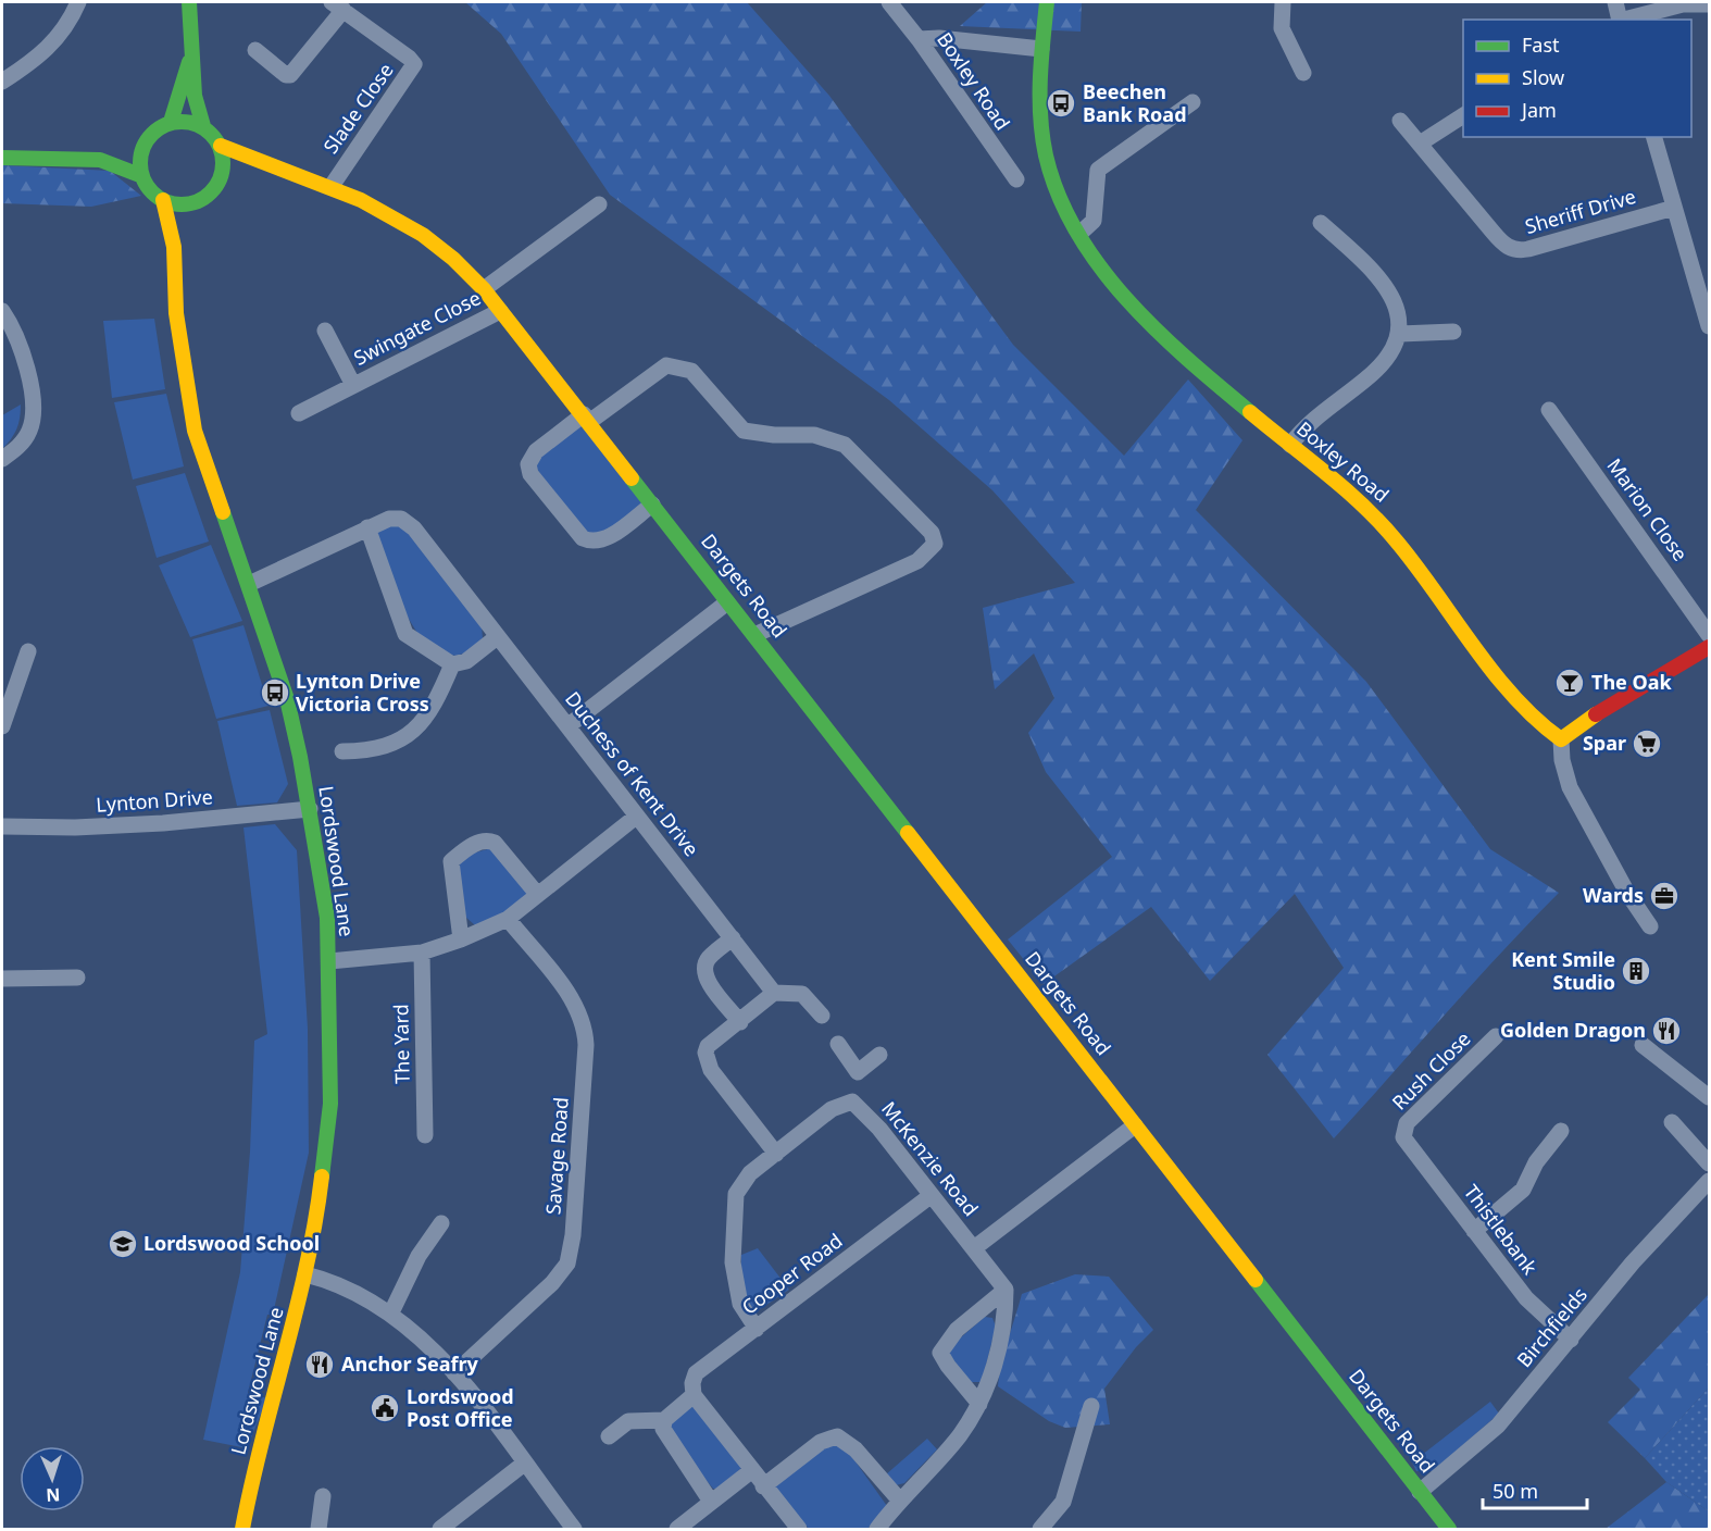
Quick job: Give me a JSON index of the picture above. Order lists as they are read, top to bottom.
{
  "streets": {
    "street": [
      "Boxley Road",
      "Slade Close",
      "Sheriff Drive",
      "Swingate Close",
      "Marion Close",
      "Dargets Road",
      "Duchess of Kent Drive",
      "Lynton Drive",
      "Lordswood Lane",
      "The Yard",
      "Rush Close",
      "Savage Road",
      "McKenzie Road",
      "Thistlebank",
      "Cooper Road",
      "Birchfields"
    ]
  },
  "crossings": [
    ["Slade Close", "Dargets Road"],
    ["Swingate Close", "Dargets Road"],
    ["Dargets Road", "Lordswood Lane"],
    ["Dargets Road", "Birchfields"],
    ["Duchess of Kent Drive", "Lordswood Lane"],
    ["Lynton Drive", "Lordswood Lane"],
    ["Rush Close", "Thistlebank"],
    ["McKenzie Road", "Cooper Road"],
    ["Thistlebank", "Birchfields"]
  ],
  "places": {
    "bus stop": ["Beechen Bank Road", "Lynton Drive Victoria Cross"],
    "bar": ["The Oak"],
    "supermarket": ["Spar"],
    "office": ["Wards"],
    "building": ["Kent Smile Studio"],
    "restaurant": ["Golden Dragon", "Anchor Seafry"],
    "school or university": ["Lordswood School"],
    "public building": ["Lordswood Post Office"]
  },
  "legend": ["Fast", "Slow", "Jam"],
  "scale_bar": "50 m",
  "north": "bottom"
}
